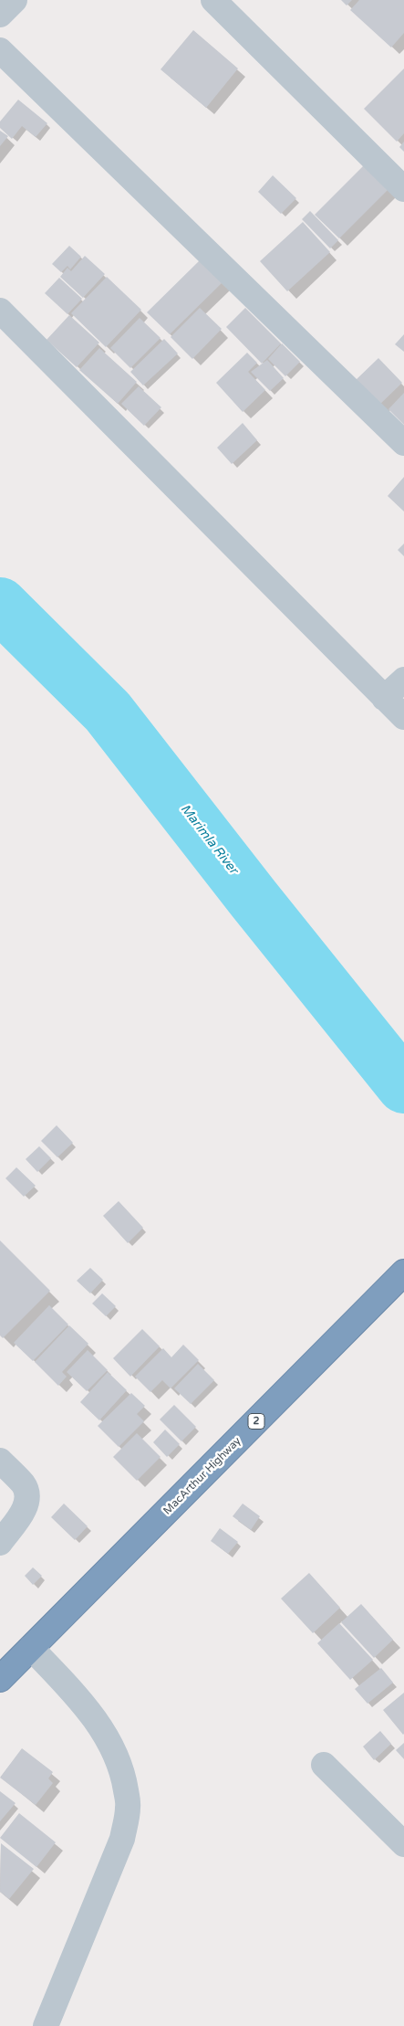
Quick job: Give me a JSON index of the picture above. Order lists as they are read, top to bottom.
{
  "streets": {
    "highway": ["2", "MacArthur Highway"]
  },
  "water": ["Marimla River"]
}
